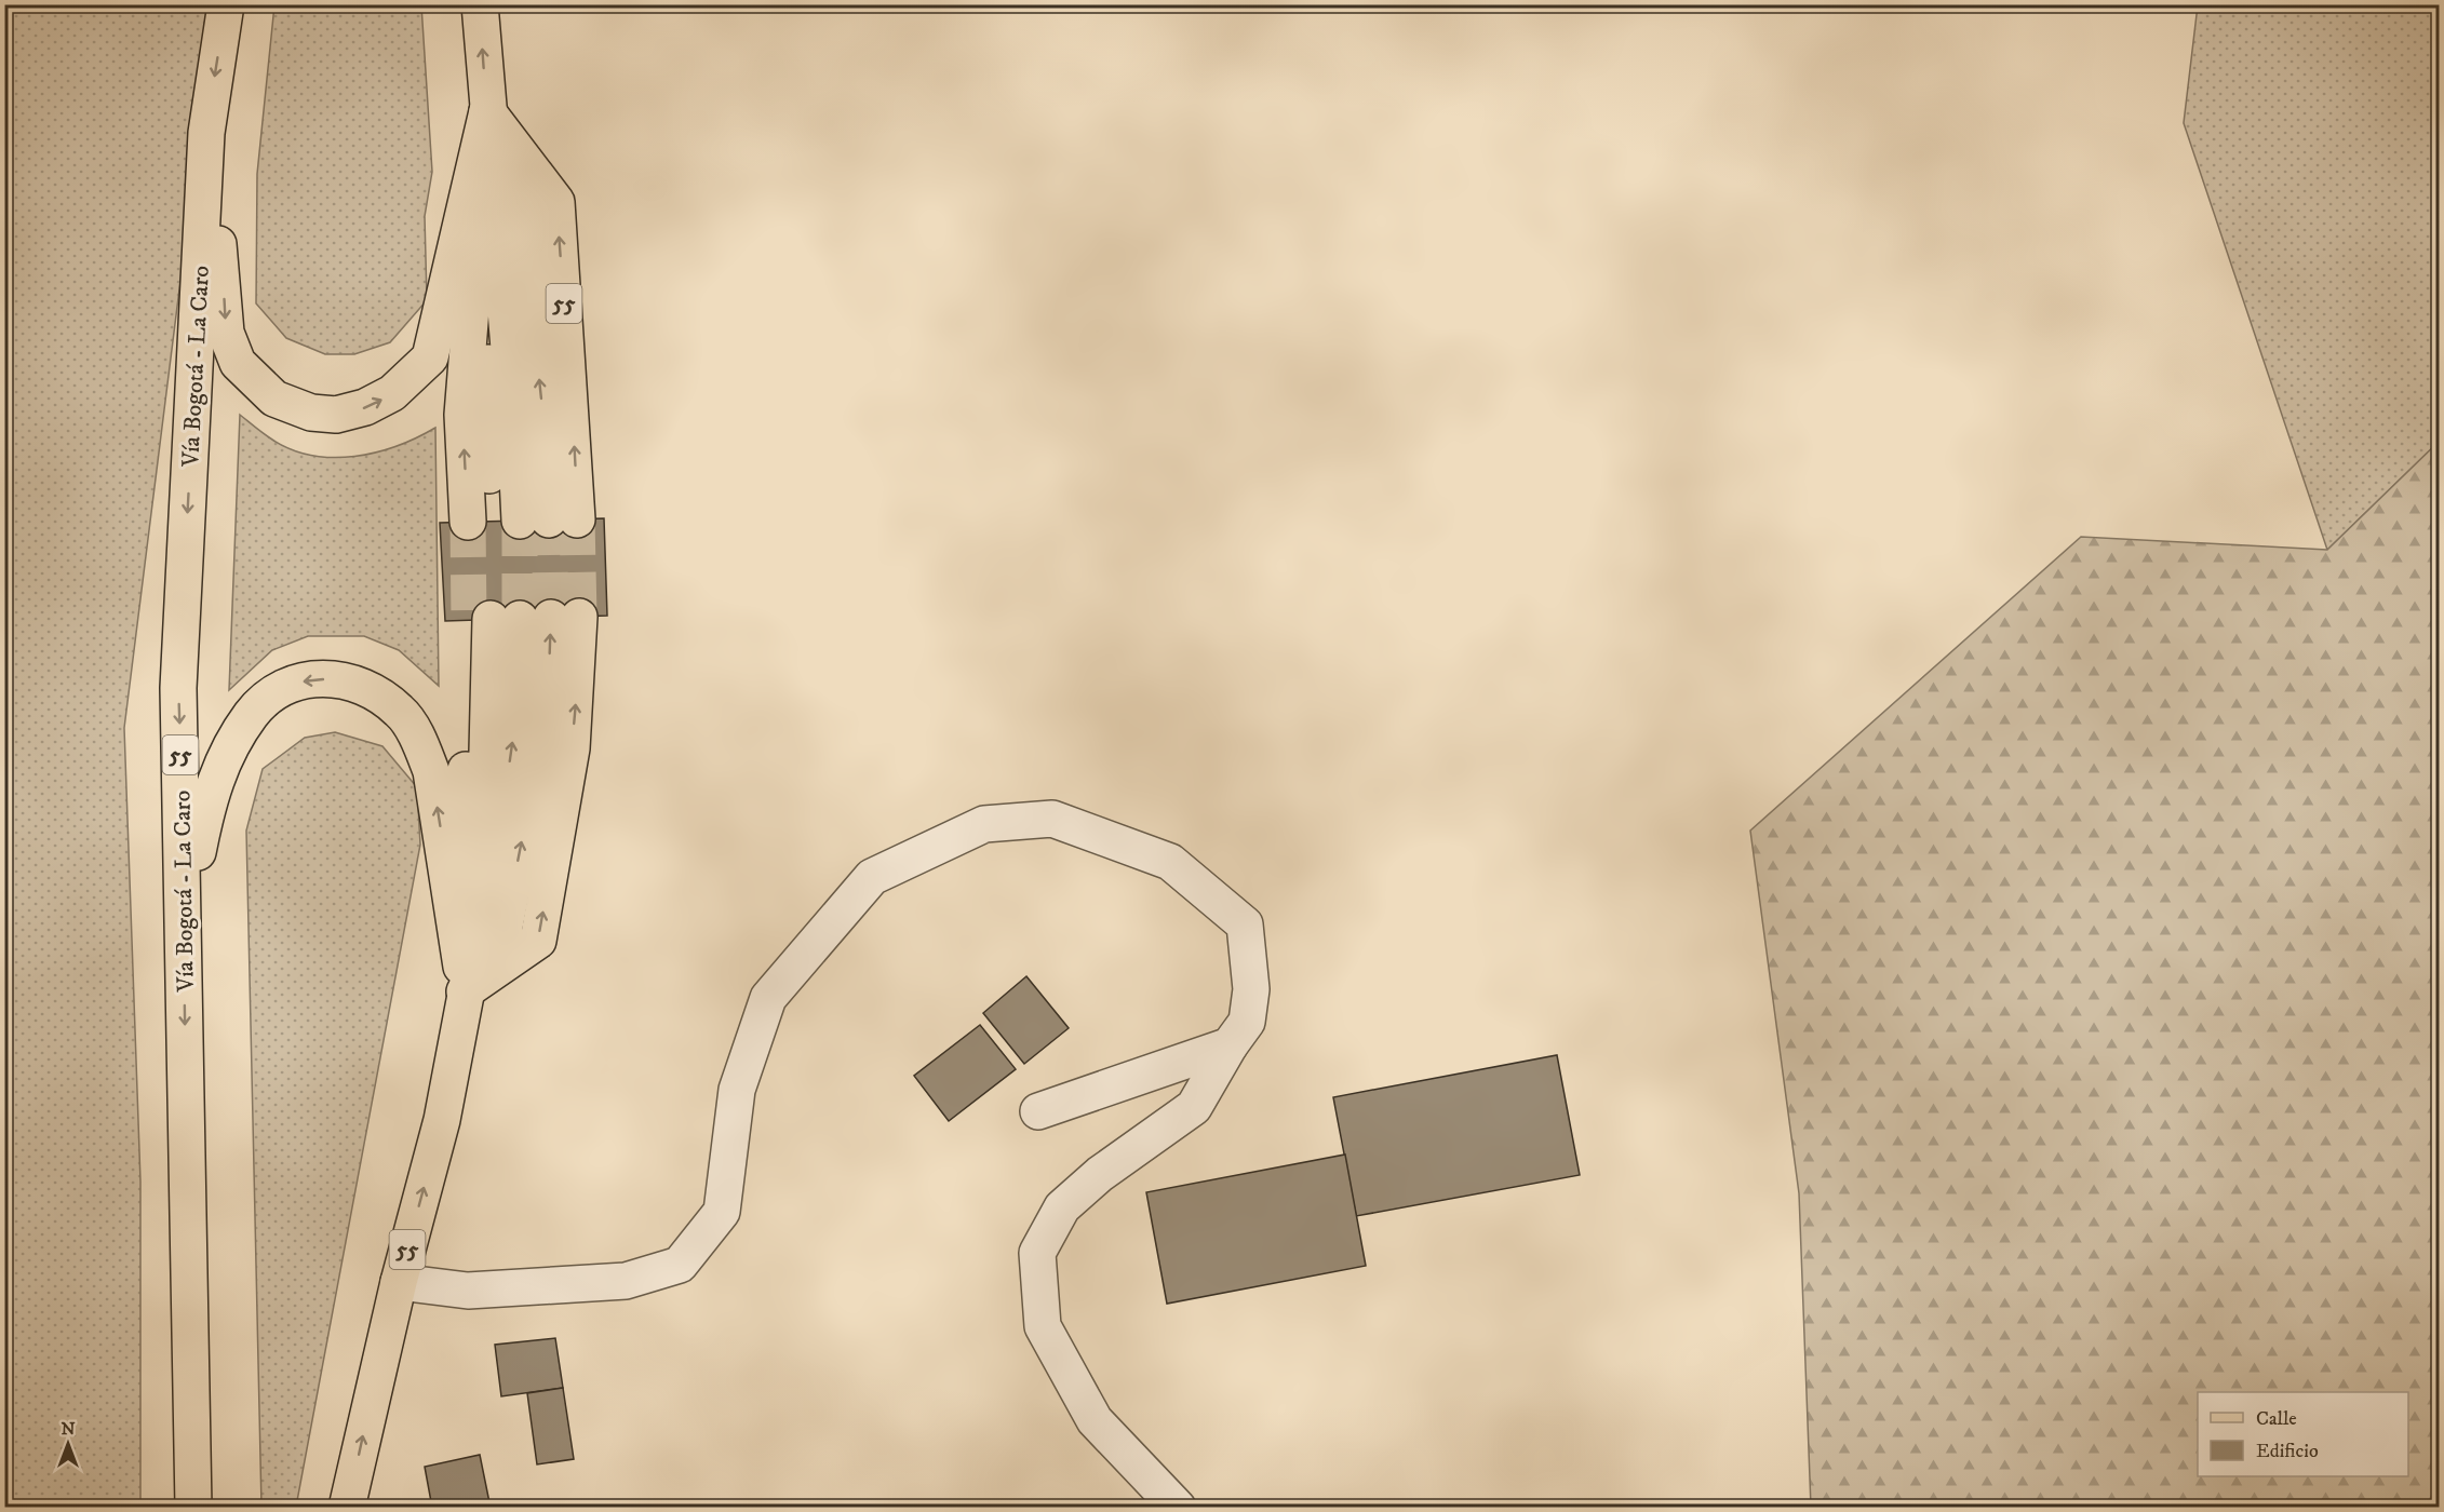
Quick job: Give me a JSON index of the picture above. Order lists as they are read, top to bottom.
{
  "streets": {
    "main road": ["55", "Vía Bogotá - La Caro"]
  },
  "legend": ["Calle", "Edificio"],
  "north": "top"
}
